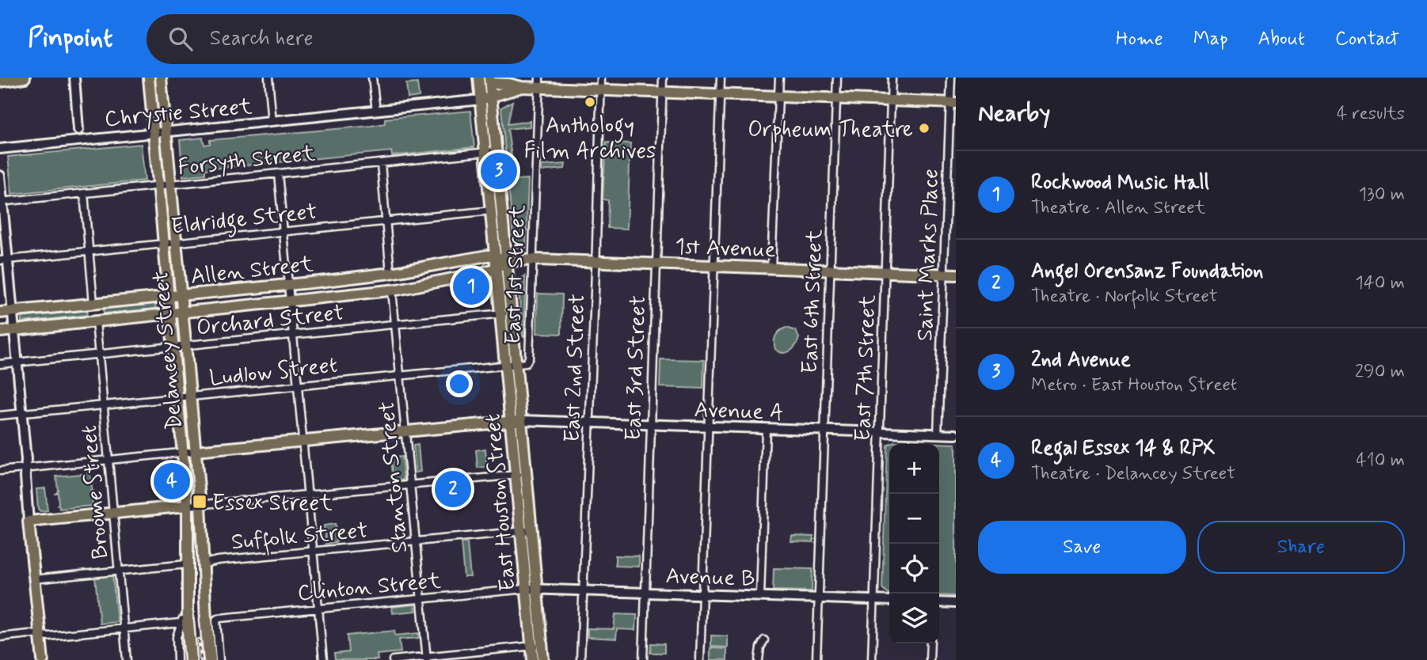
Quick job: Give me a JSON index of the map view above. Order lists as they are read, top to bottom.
{
  "streets": {
    "main road": [
      "Chrystie Street",
      "1st Avenue",
      "Allen Street",
      "Delancey Street",
      "Avenue A",
      "East Houston Street",
      "Avenue B"
    ],
    "street": [
      "Forsyth Street",
      "Eldridge Street",
      "Saint Marks Place",
      "East 1st Street",
      "East 6th Street",
      "Orchard Street",
      "East 2nd Street",
      "East 3rd Street",
      "East 7th Street",
      "Ludlow Street",
      "Stanton Street",
      "Broome Street",
      "Suffolk Street",
      "Clinton Street"
    ]
  },
  "crossings": [
    ["Chrystie Street", "Delancey Street"],
    ["Chrystie Street", "East Houston Street"],
    ["Forsyth Street", "Delancey Street"],
    ["Forsyth Street", "East Houston Street"],
    ["Eldridge Street", "Delancey Street"],
    ["Eldridge Street", "East Houston Street"],
    ["1st Avenue", "Saint Marks Place"],
    ["1st Avenue", "East 1st Street"],
    ["1st Avenue", "East 6th Street"],
    ["1st Avenue", "East 2nd Street"],
    ["1st Avenue", "East 3rd Street"],
    ["1st Avenue", "East 7th Street"],
    ["1st Avenue", "East Houston Street"],
    ["Saint Marks Place", "Avenue A"],
    ["Allen Street", "Delancey Street"],
    ["Allen Street", "Stanton Street"],
    ["Allen Street", "Broome Street"],
    ["Allen Street", "East Houston Street"],
    ["East 1st Street", "Ludlow Street"],
    ["East 1st Street", "East Houston Street"],
    ["East 6th Street", "Avenue A"],
    ["East 6th Street", "Avenue B"],
    ["Orchard Street", "Delancey Street"],
    ["Orchard Street", "Stanton Street"],
    ["Orchard Street", "Broome Street"],
    ["Orchard Street", "East Houston Street"],
    ["Delancey Street", "Ludlow Street"],
    ["Delancey Street", "Suffolk Street"],
    ["Delancey Street", "Clinton Street"],
    ["East 2nd Street", "Avenue A"],
    ["East 2nd Street", "Avenue B"],
    ["East 3rd Street", "Avenue A"],
    ["East 3rd Street", "Avenue B"],
    ["East 7th Street", "Avenue A"],
    ["East 7th Street", "Avenue B"],
    ["Ludlow Street", "Stanton Street"],
    ["Ludlow Street", "Broome Street"],
    ["Ludlow Street", "East Houston Street"],
    ["Avenue A", "East Houston Street"],
    ["Stanton Street", "Suffolk Street"],
    ["Stanton Street", "Clinton Street"],
    ["East Houston Street", "Suffolk Street"],
    ["East Houston Street", "Avenue B"],
    ["East Houston Street", "Clinton Street"],
    ["Avenue B", "Clinton Street"]
  ],
  "places": {
    "other": ["Anthology Film Archives", "Orpheum Theatre"],
    "transit": ["Essex Street"]
  },
  "page": {
    "header": "Pinpoint",
    "search": "Search here",
    "nav": [
      "Home",
      "Map",
      "About",
      "Contact"
    ],
    "heading": ["Nearby", "4 results"],
    "pins": [
      "3",
      "1",
      "4",
      "2"
    ],
    "list": [
      {
        "mark": "1",
        "name": "Rockwood Music Hall",
        "note": "Theatre · Allen Street",
        "value": "130 m"
      },
      {
        "mark": "2",
        "name": "Angel Orensanz Foundation",
        "note": "Theatre · Norfolk Street",
        "value": "140 m"
      },
      {
        "mark": "3",
        "name": "2nd Avenue",
        "note": "Metro · East Houston Street",
        "value": "290 m"
      },
      {
        "mark": "4",
        "name": "Regal Essex 14 & RPX",
        "note": "Theatre · Delancey Street",
        "value": "410 m"
      }
    ],
    "map_buttons": ["+", "−"],
    "buttons": ["Save", "Share"]
  }
}
